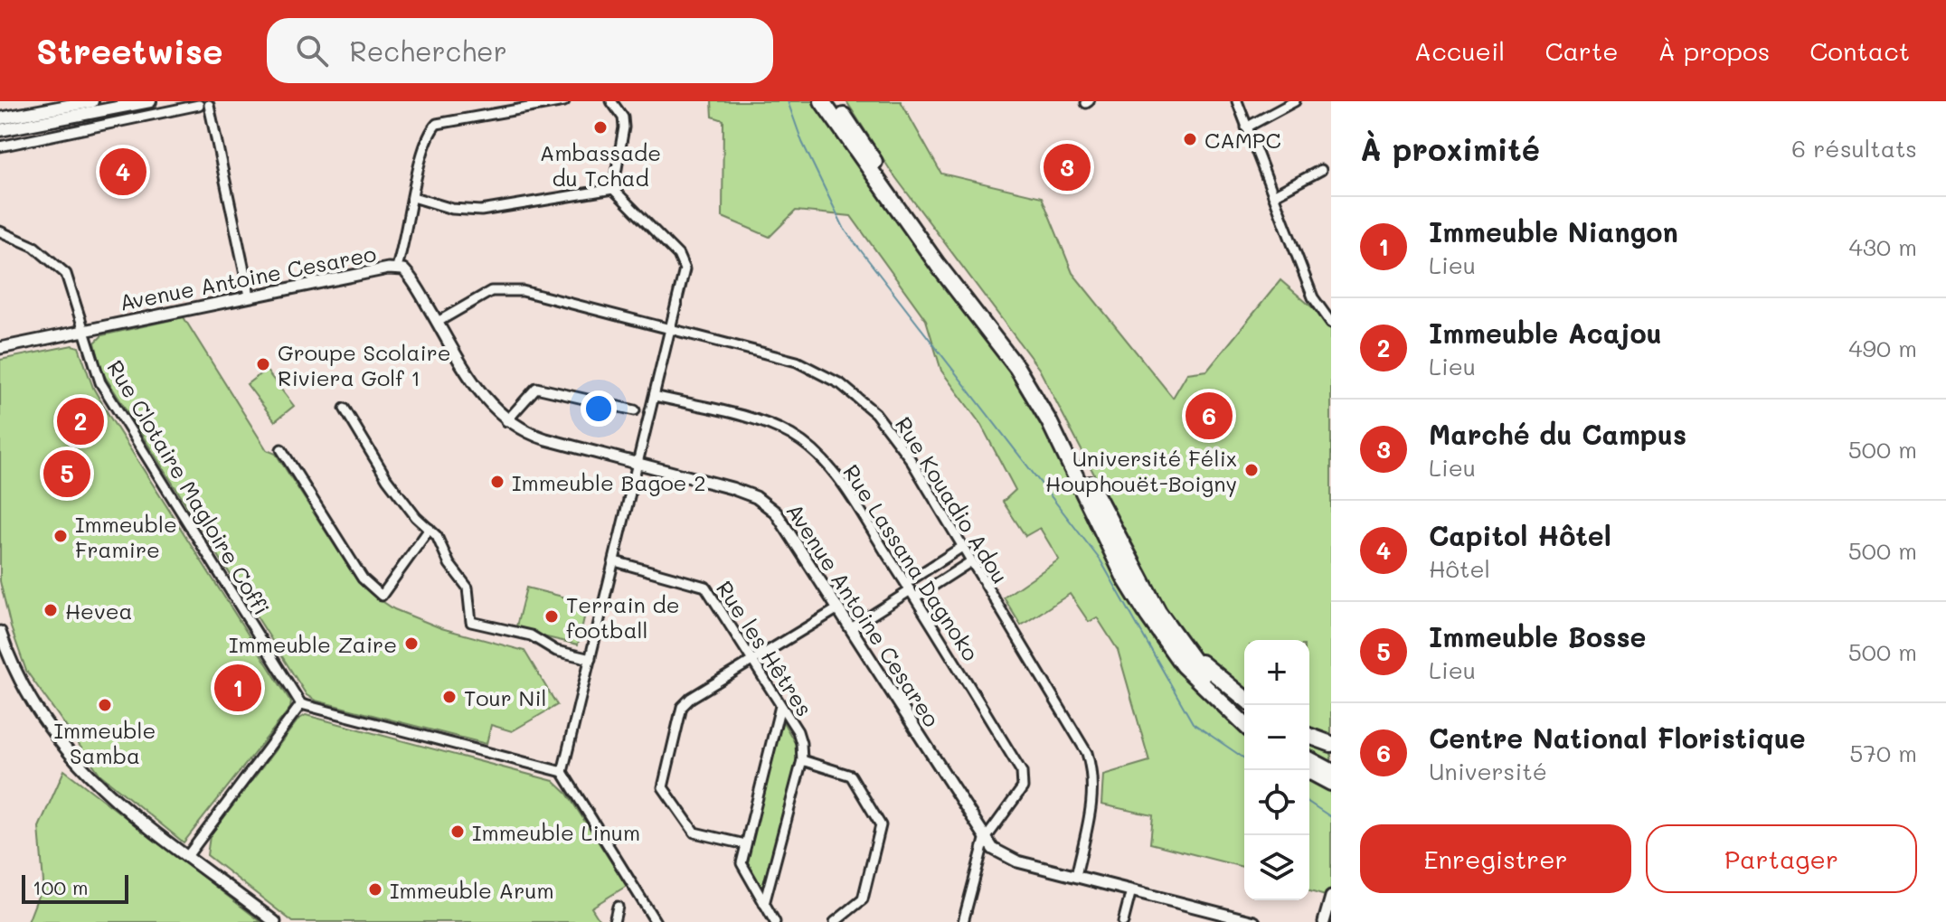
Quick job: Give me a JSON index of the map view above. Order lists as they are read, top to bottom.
{
  "streets": {
    "street": [
      "Avenue Antoine Cesareo",
      "Rue Clotaire Magloire Coffi",
      "Rue Kouadio Adou",
      "Rue Lassana Dagnoko",
      "Rue les Hêtres"
    ]
  },
  "crossings": [
    ["Avenue Antoine Cesareo", "Rue Clotaire Magloire Coffi"],
    ["Avenue Antoine Cesareo", "Rue Kouadio Adou"],
    ["Avenue Antoine Cesareo", "Rue Lassana Dagnoko"]
  ],
  "places": [
    "Ambassade du Tchad",
    "CAMPC",
    "Groupe Scolaire Riviera Golf 1",
    "Université Félix Houphouët-Boigny",
    "Immeuble Bagoe 2",
    "Immeuble Framire",
    "Hevea",
    "Terrain de football",
    "Immeuble Zaire",
    "Tour Nil",
    "Immeuble Samba",
    "Immeuble Linum",
    "Immeuble Arum"
  ],
  "scale_bar": "100 m",
  "page": {
    "header": "Streetwise",
    "search": "Rechercher",
    "nav": [
      "Accueil",
      "Carte",
      "À propos",
      "Contact"
    ],
    "heading": ["À proximité", "6 résultats"],
    "pins": [
      "3",
      "4",
      "6",
      "2",
      "5",
      "1"
    ],
    "list": [
      {
        "mark": "1",
        "name": "Immeuble Niangon",
        "note": "Lieu",
        "value": "430 m"
      },
      {
        "mark": "2",
        "name": "Immeuble Acajou",
        "note": "Lieu",
        "value": "490 m"
      },
      {
        "mark": "3",
        "name": "Marché du Campus",
        "note": "Lieu",
        "value": "500 m"
      },
      {
        "mark": "4",
        "name": "Capitol Hôtel",
        "note": "Hôtel",
        "value": "500 m"
      },
      {
        "mark": "5",
        "name": "Immeuble Bosse",
        "note": "Lieu",
        "value": "500 m"
      },
      {
        "mark": "6",
        "name": "Centre National Floristique",
        "note": "Université",
        "value": "570 m"
      }
    ],
    "map_buttons": ["+", "−"],
    "buttons": ["Enregistrer", "Partager"],
    "scale": "100 m"
  }
}
